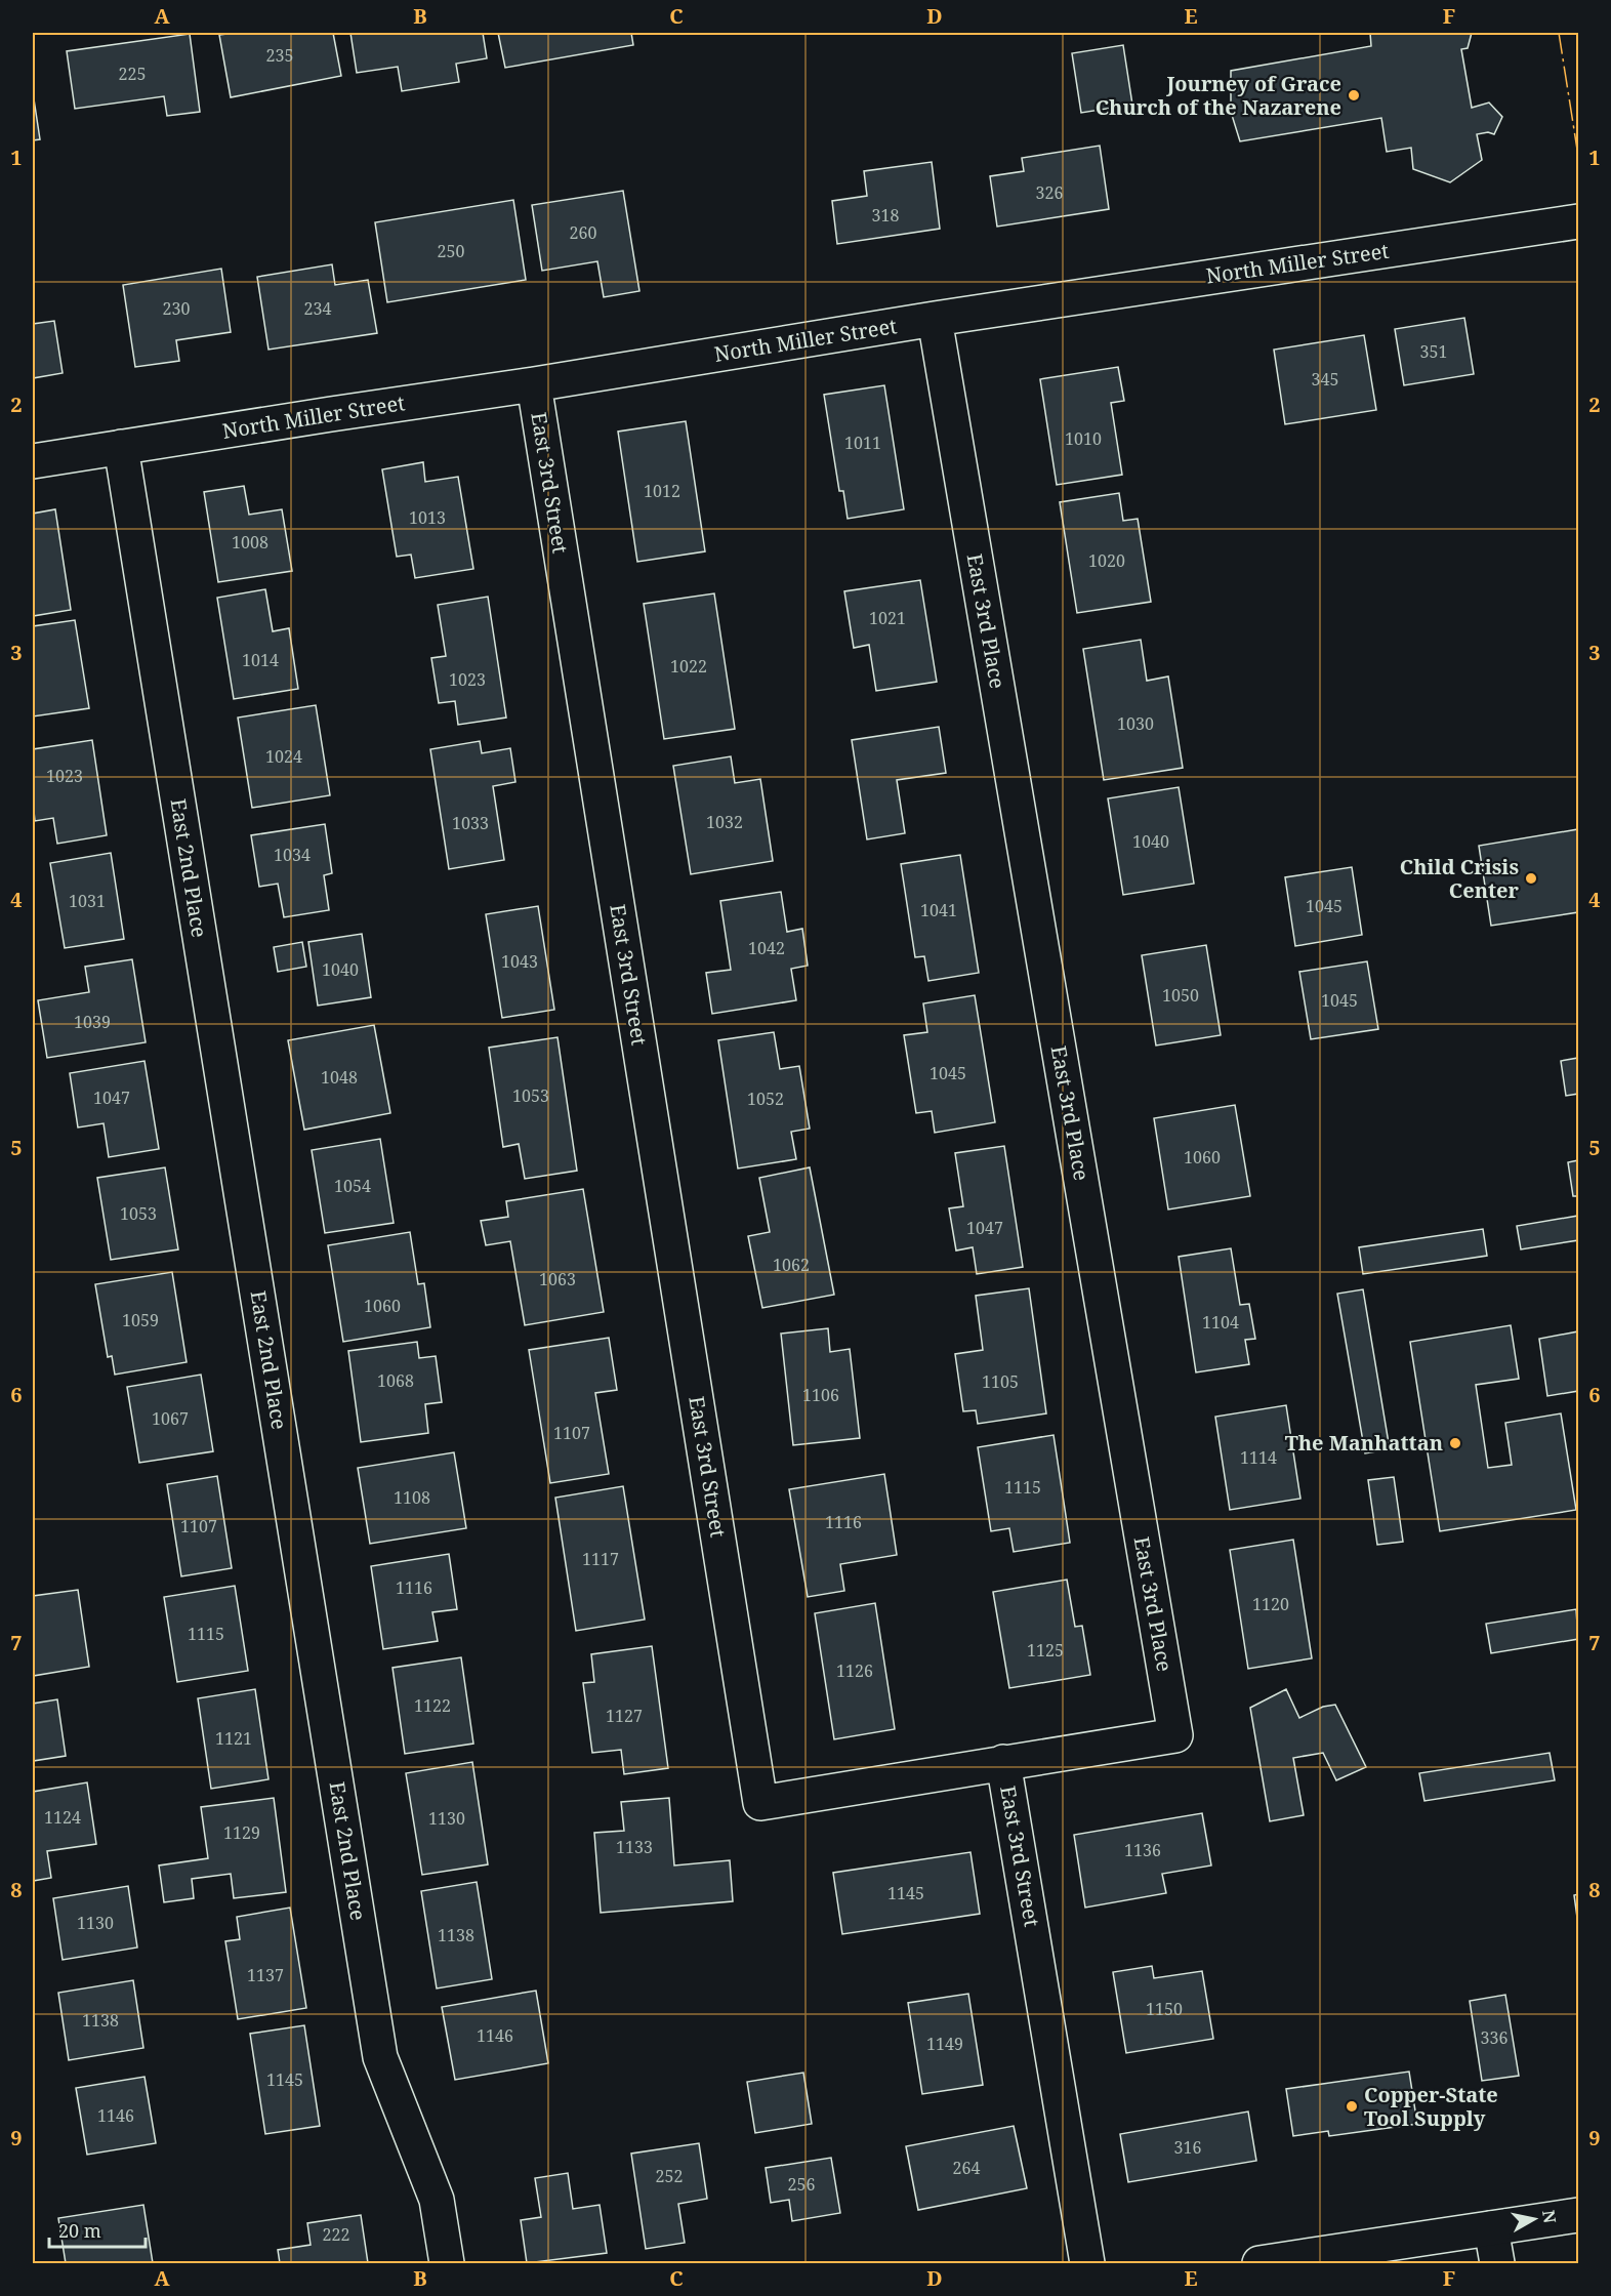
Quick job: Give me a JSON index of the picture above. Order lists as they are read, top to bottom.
{
  "streets": {
    "street": [
      "North Miller Street",
      "East 3rd Street",
      "East 3rd Place",
      "East 2nd Place"
    ]
  },
  "crossings": [
    ["North Miller Street", "East 3rd Street"],
    ["North Miller Street", "East 3rd Place"],
    ["North Miller Street", "East 2nd Place"],
    ["East 3rd Street", "East 3rd Place"]
  ],
  "places": [
    "Journey of Grace Church of the Nazarene",
    "Child Crisis Center",
    "The Manhattan",
    "Copper-State Tool Supply"
  ],
  "house_numbers": [
    "235",
    "225",
    "326",
    "318",
    "260",
    "250",
    "230",
    "234",
    "351",
    "345",
    "1010",
    "1011",
    "1012",
    "1013",
    "1008",
    "1020",
    "1021",
    "1014",
    "1022",
    "1023",
    "1030",
    "1024",
    "1023",
    "1032",
    "1033",
    "1040",
    "1034",
    "1031",
    "1045",
    "1041",
    "1042",
    "1043",
    "1040",
    "1050",
    "1045",
    "1039",
    "1045",
    "1048",
    "1053",
    "1047",
    "1052",
    "1060",
    "1054",
    "1053",
    "1047",
    "1062",
    "1063",
    "1060",
    "1059",
    "1104",
    "1068",
    "1105",
    "1106",
    "1067",
    "1107",
    "1114",
    "1115",
    "1108",
    "1116",
    "1107",
    "1117",
    "1116",
    "1120",
    "1115",
    "1125",
    "1126",
    "1122",
    "1127",
    "1121",
    "1124",
    "1130",
    "1129",
    "1133",
    "1136",
    "1145",
    "1130",
    "1138",
    "1137",
    "1150",
    "1138",
    "1146",
    "336",
    "1149",
    "1145",
    "1146",
    "316",
    "264",
    "252",
    "256",
    "222"
  ],
  "scale_bar": "20 m",
  "north": "right",
  "grid": {
    "columns": [
      "A",
      "B",
      "C",
      "D",
      "E",
      "F"
    ],
    "rows": [
      "1",
      "2",
      "3",
      "4",
      "5",
      "6",
      "7",
      "8",
      "9"
    ]
  }
}
